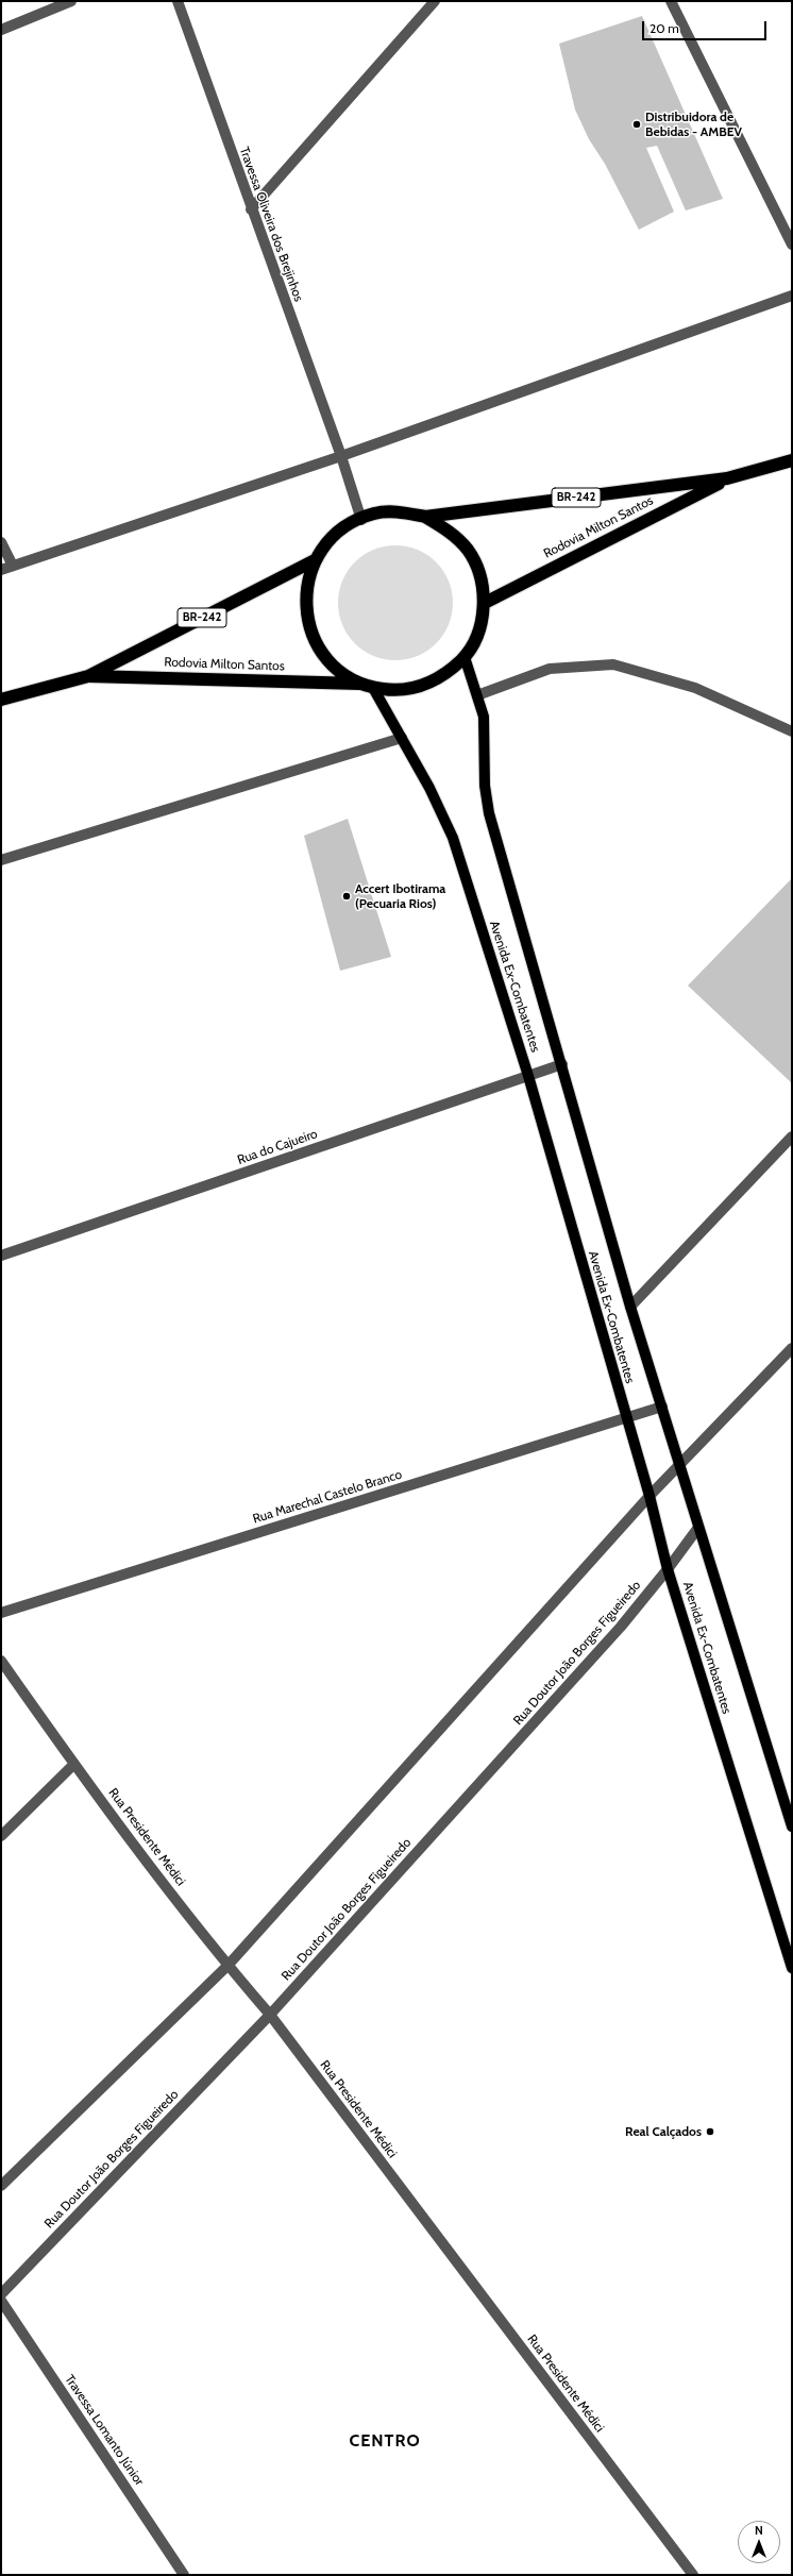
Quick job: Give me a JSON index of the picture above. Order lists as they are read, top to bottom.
{
  "streets": {
    "highway": ["BR-242", "Rodovia Milton Santos"],
    "main road": ["Avenida Ex-Combatentes"],
    "street": [
      "Travessa Oliveira dos Brejinhos",
      "Rua do Cajueiro",
      "Rua Marechal Castelo Branco",
      "Rua Doutor João Borges Figueiredo",
      "Rua Presidente Médici",
      "Travessa Lomanto Júnior"
    ]
  },
  "crossings": [
    ["Travessa Oliveira dos Brejinhos", "Rodovia Milton Santos"],
    ["Rodovia Milton Santos", "Avenida Ex-Combatentes"],
    ["Avenida Ex-Combatentes", "Rua do Cajueiro"],
    ["Avenida Ex-Combatentes", "Rua Marechal Castelo Branco"],
    ["Avenida Ex-Combatentes", "Rua Doutor João Borges Figueiredo"],
    ["Rua Doutor João Borges Figueiredo", "Rua Presidente Médici"]
  ],
  "districts": ["CENTRO"],
  "places": ["Distribuidora de Bebidas - AMBEV", "Accert Ibotirama (Pecuaria Rios)", "Real Calçados"],
  "scale_bar": "20 m",
  "north": "top"
}
